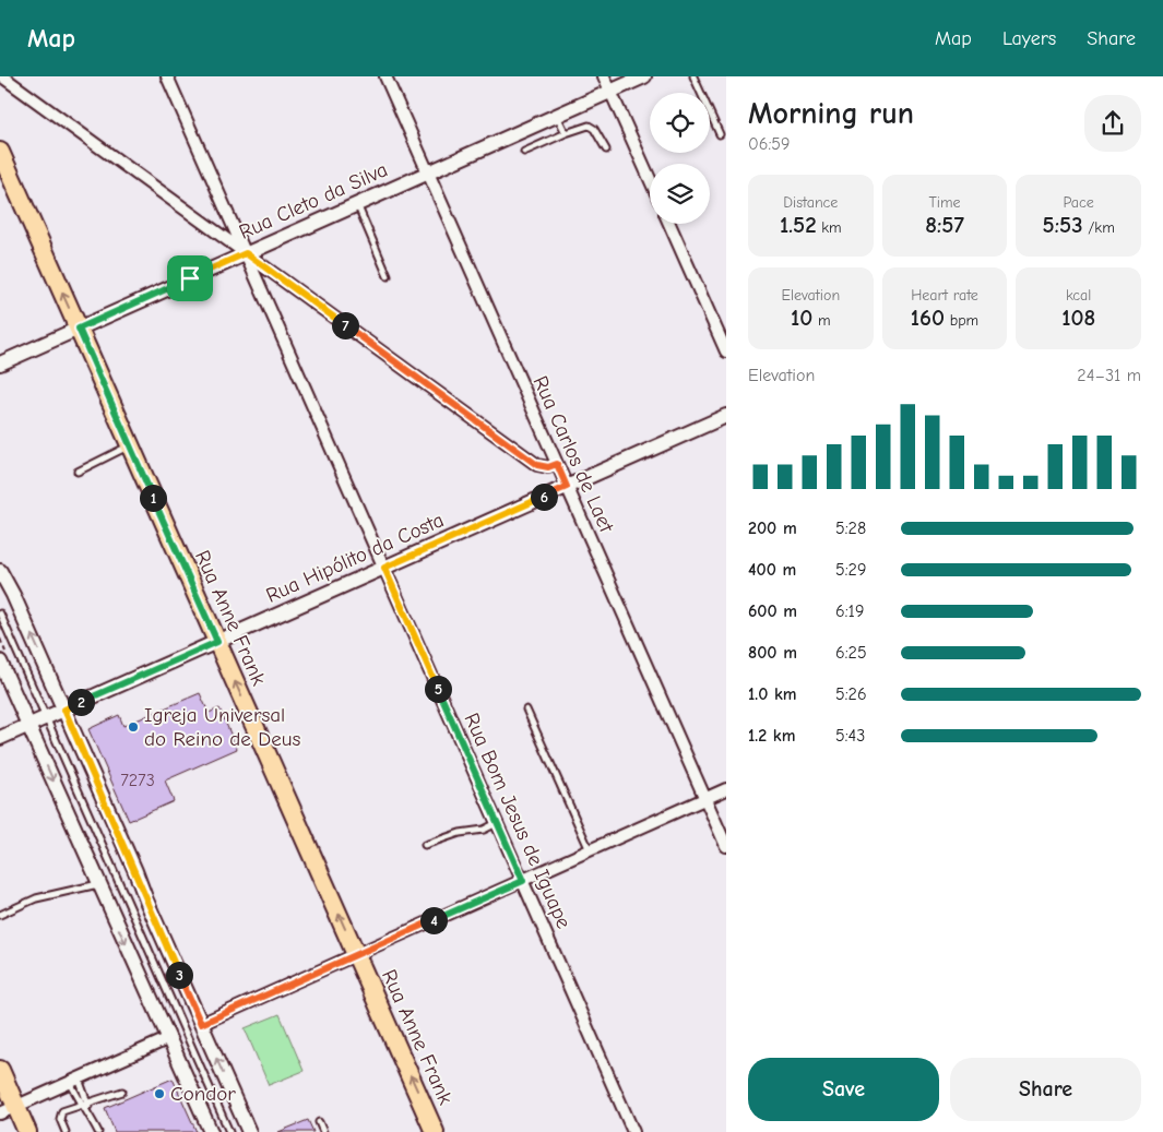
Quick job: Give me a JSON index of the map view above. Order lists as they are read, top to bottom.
{
  "streets": {
    "main road": ["Rua Anne Frank"],
    "street": [
      "Rua Cleto da Silva",
      "Rua Carlos de Laet",
      "Rua Hipólito da Costa",
      "Rua Bom Jesus de Iguape"
    ]
  },
  "crossings": [
    ["Rua Cleto da Silva", "Rua Carlos de Laet"],
    ["Rua Cleto da Silva", "Rua Anne Frank"],
    ["Rua Cleto da Silva", "Rua Bom Jesus de Iguape"],
    ["Rua Carlos de Laet", "Rua Hipólito da Costa"],
    ["Rua Hipólito da Costa", "Rua Anne Frank"],
    ["Rua Hipólito da Costa", "Rua Bom Jesus de Iguape"]
  ],
  "one_way": ["Rua Anne Frank"],
  "places": ["Igreja Universal do Reino de Deus", "Condor"],
  "house_numbers": ["7273"],
  "page": {
    "header": "Map",
    "nav": ["Map", "Layers", "Share"],
    "heading": ["Morning run", "06:59"],
    "stats": [
      ["Distance", "1.52 km"],
      ["Time", "8:57"],
      ["Pace", "5:53 /km"],
      ["Elevation", "10 m"],
      ["Heart rate", "160 bpm"],
      ["kcal", "108"]
    ],
    "pins": [
      "7",
      "6",
      "1",
      "5",
      "2",
      "4",
      "3"
    ],
    "chart": ["Elevation", "24–31 m"],
    "list": [
      {
        "name": "200 m",
        "note": "5:28"
      },
      {
        "name": "400 m",
        "note": "5:29"
      },
      {
        "name": "600 m",
        "note": "6:19"
      },
      {
        "name": "800 m",
        "note": "6:25"
      },
      {
        "name": "1.0 km",
        "note": "5:26"
      },
      {
        "name": "1.2 km",
        "note": "5:43"
      }
    ],
    "buttons": ["Save", "Share"]
  }
}
